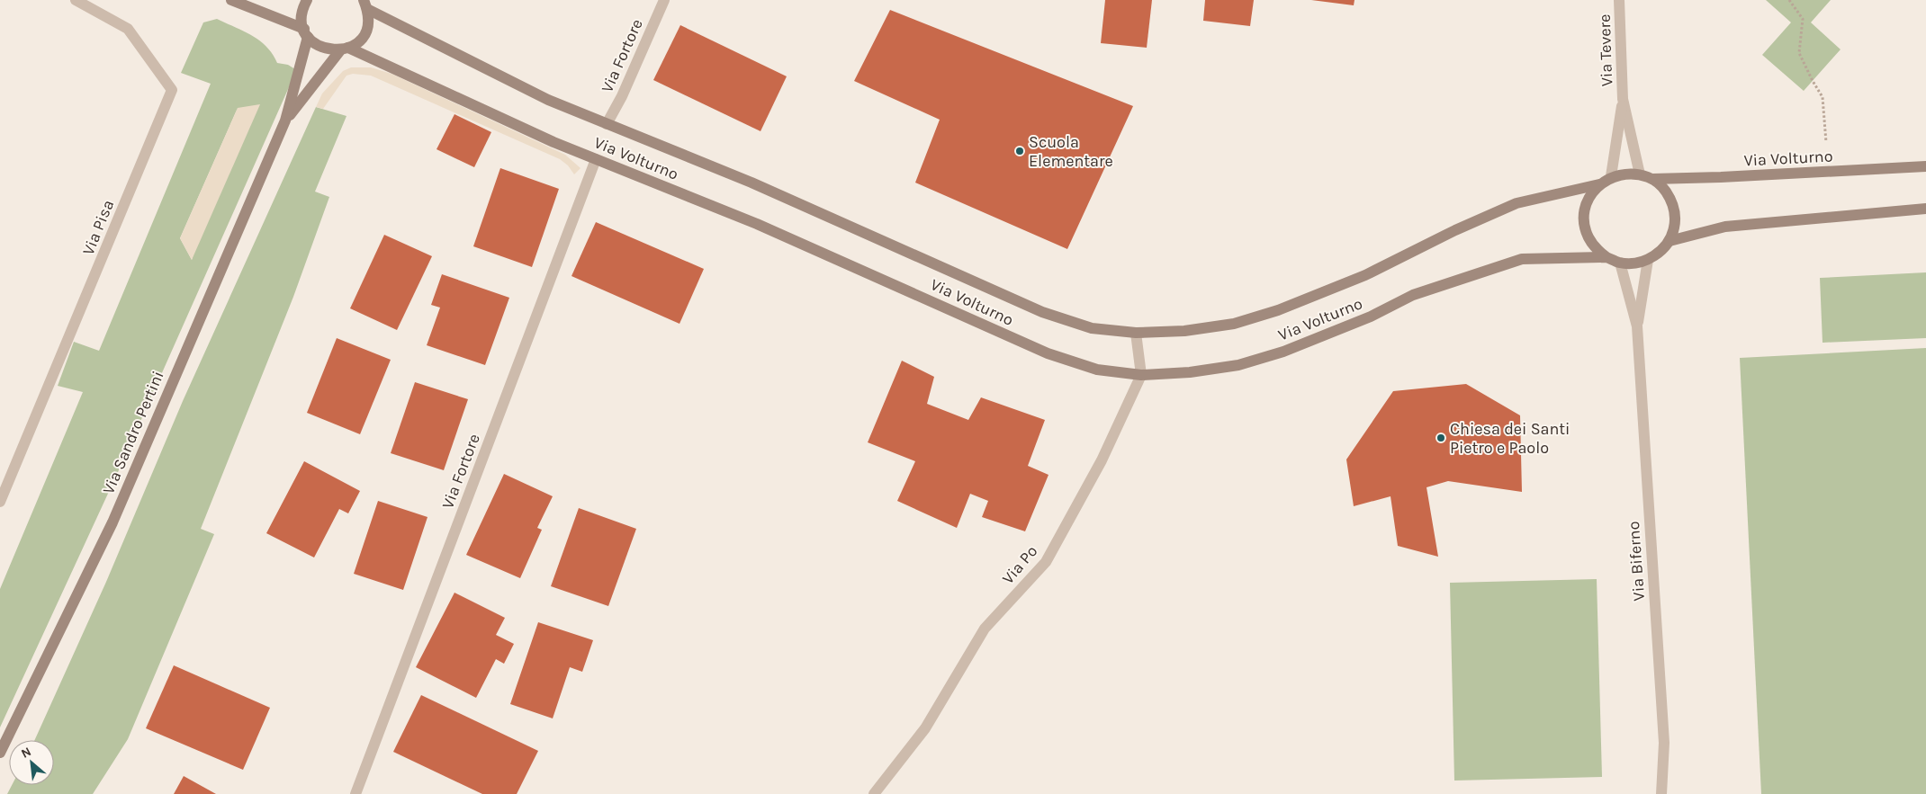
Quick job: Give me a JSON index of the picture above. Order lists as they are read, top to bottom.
{
  "streets": {
    "street": [
      "Via Tevere",
      "Via Fortore",
      "Via Volturno",
      "Via Pisa",
      "Via Sandro Pertini",
      "Via Biferno",
      "Via Po"
    ]
  },
  "crossings": [
    ["Via Tevere", "Via Volturno"],
    ["Via Tevere", "Via Biferno"],
    ["Via Fortore", "Via Volturno"],
    ["Via Volturno", "Via Sandro Pertini"],
    ["Via Volturno", "Via Biferno"],
    ["Via Volturno", "Via Po"]
  ],
  "places": ["Scuola Elementare", "Chiesa dei Santi Pietro e Paolo"],
  "north": "top left"
}
